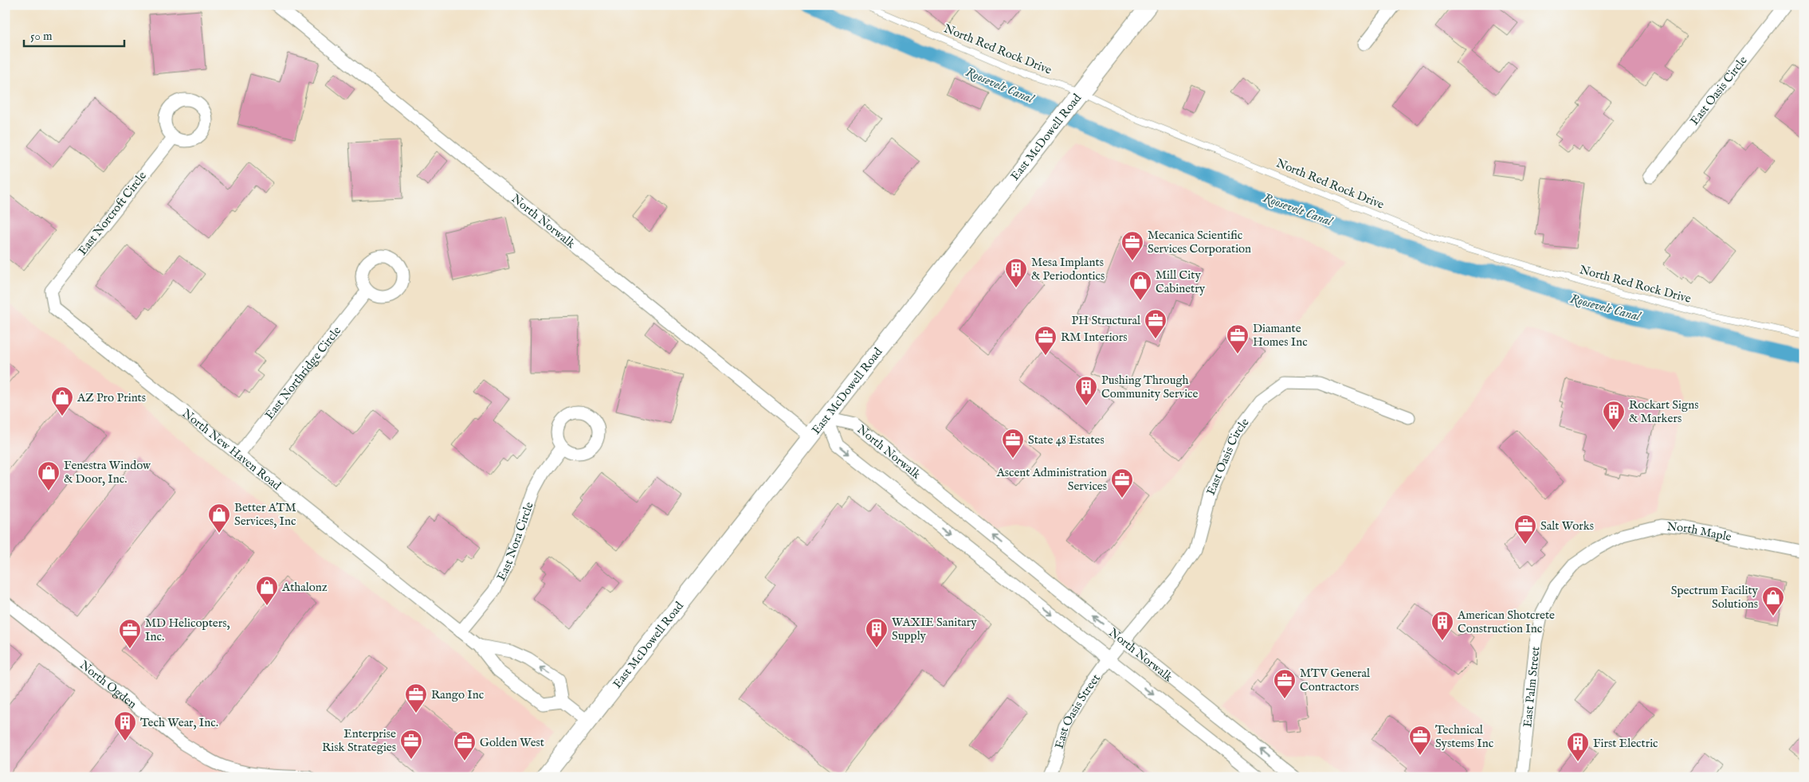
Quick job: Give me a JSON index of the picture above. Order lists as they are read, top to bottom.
{
  "streets": {
    "main road": ["East McDowell Road"],
    "street": [
      "East Oasis Circle",
      "East Norcroft Circle",
      "North Norwalk",
      "East Northridge Circle",
      "North New Haven Road",
      "North Maple",
      "East Nora Circle",
      "North Ogden",
      "East Palm Street",
      "East Oasis Street"
    ],
    "lane": ["North Red Rock Drive"]
  },
  "crossings": [
    ["North Red Rock Drive", "East McDowell Road"],
    ["East Oasis Circle", "North Norwalk"],
    ["East Oasis Circle", "East Oasis Street"],
    ["East McDowell Road", "North Norwalk"],
    ["East Norcroft Circle", "North New Haven Road"],
    ["North Norwalk", "East Oasis Street"],
    ["East Northridge Circle", "North New Haven Road"],
    ["North New Haven Road", "East Nora Circle"],
    ["North Maple", "East Palm Street"]
  ],
  "water": ["Roosevelt Canal"],
  "places": {
    "office": [
      "Mecanica Scientific Services Corporation",
      "PH Structural",
      "Diamante Homes Inc",
      "RM Interiors",
      "State 48 Estates",
      "Ascent Administration Services",
      "Salt Works",
      "MD Helicopters, Inc.",
      "MTV General Contractors",
      "Rango Inc",
      "Technical Systems Inc",
      "Enterprise Risk Strategies",
      "Golden West"
    ],
    "building": [
      "Mesa Implants & Periodontics",
      "Pushing Through Community Service",
      "Rockart Signs & Markers",
      "American Shotcrete Construction Inc",
      "WAXIE Sanitary Supply",
      "Tech Wear, Inc.",
      "First Electric"
    ],
    "shop": [
      "Mill City Cabinetry",
      "AZ Pro Prints",
      "Fenestra Window & Door, Inc.",
      "Better ATM Services, Inc",
      "Athalonz",
      "Spectrum Facility Solutions"
    ]
  },
  "scale_bar": "50 m"
}
